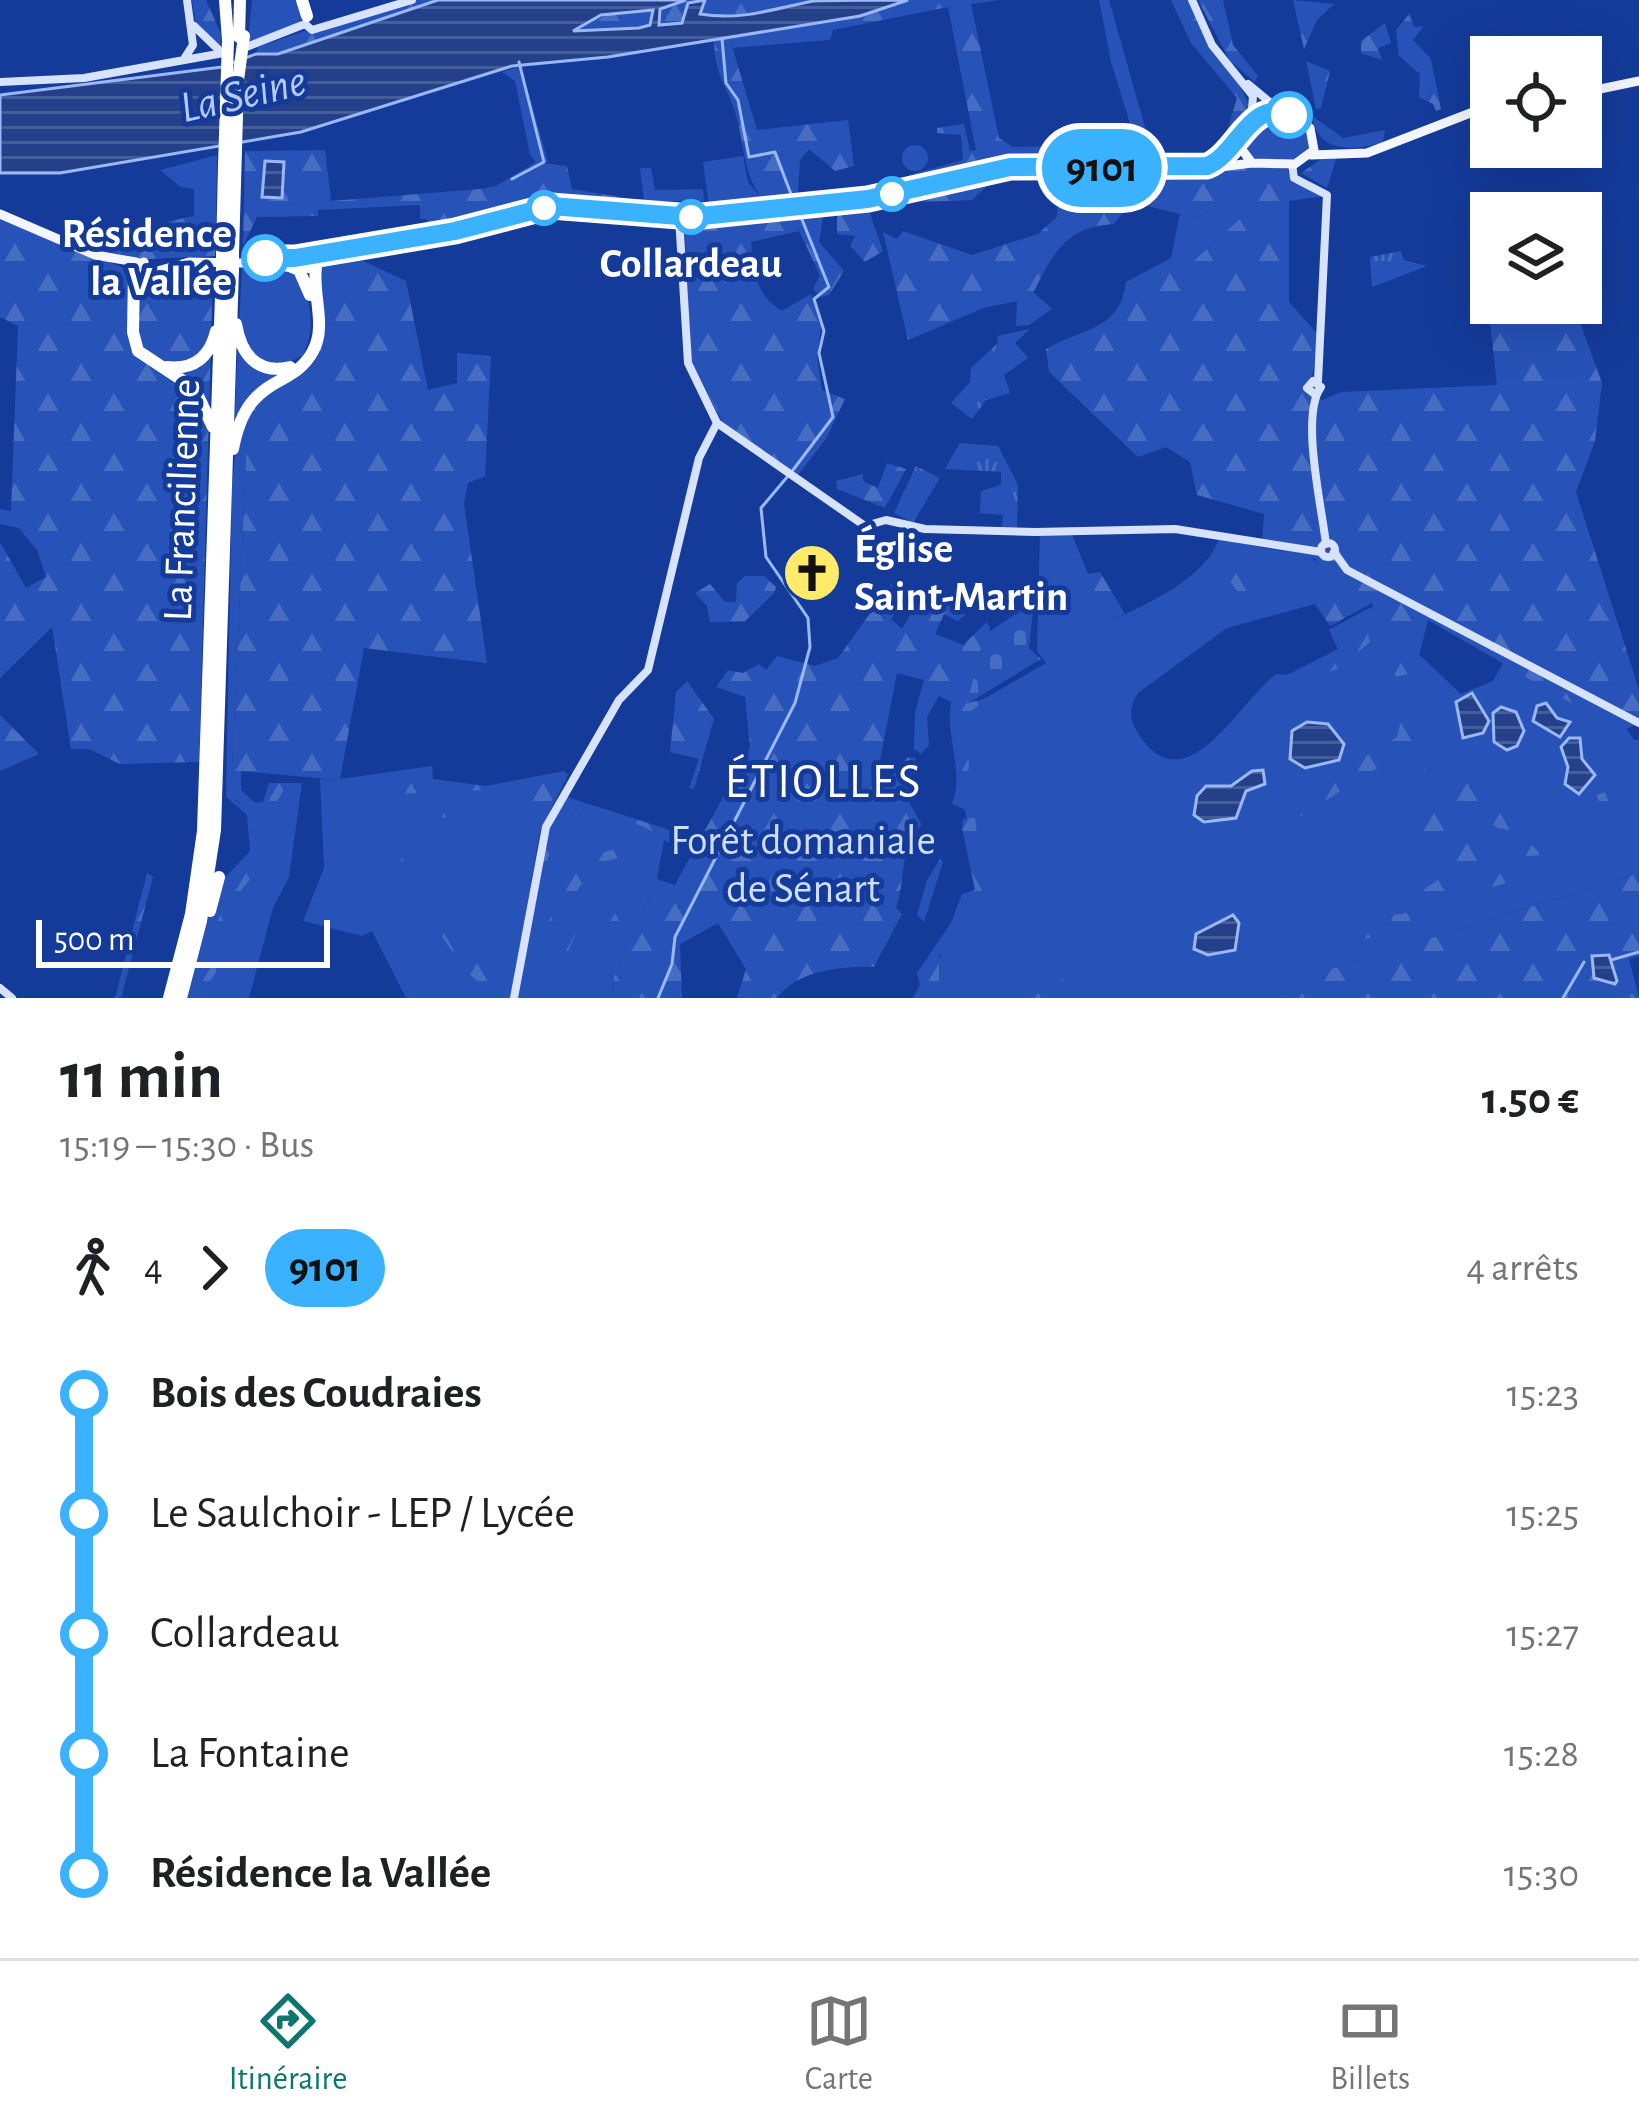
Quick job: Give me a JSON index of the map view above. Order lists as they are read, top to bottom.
{
  "streets": {
    "highway": ["La Francilienne"]
  },
  "districts": ["ÉTIOLLES"],
  "water": ["La Seine"],
  "parks": ["Forêt domaniale de Sénart"],
  "places": {
    "other": ["Collardeau", "Résidence la Vallée"],
    "church": ["Église Saint-Martin"]
  },
  "lines": ["bus line 9101"],
  "scale_bar": "500 m",
  "page": {
    "on_map": "9101",
    "scale": "500 m",
    "heading": ["11 min", "15:19 – 15:30 · Bus", "1.50 €"],
    "legs": ["4", "9101", "4 arrêts"],
    "list": [
      {
        "name": "Bois des Coudraies",
        "value": "15:23"
      },
      {
        "name": "Le Saulchoir - LEP / Lycée",
        "value": "15:25"
      },
      {
        "name": "Collardeau",
        "value": "15:27"
      },
      {
        "name": "La Fontaine",
        "value": "15:28"
      },
      {
        "name": "Résidence la Vallée",
        "value": "15:30"
      }
    ],
    "tabs": ["Itinéraire", "Carte", "Billets"]
  }
}
